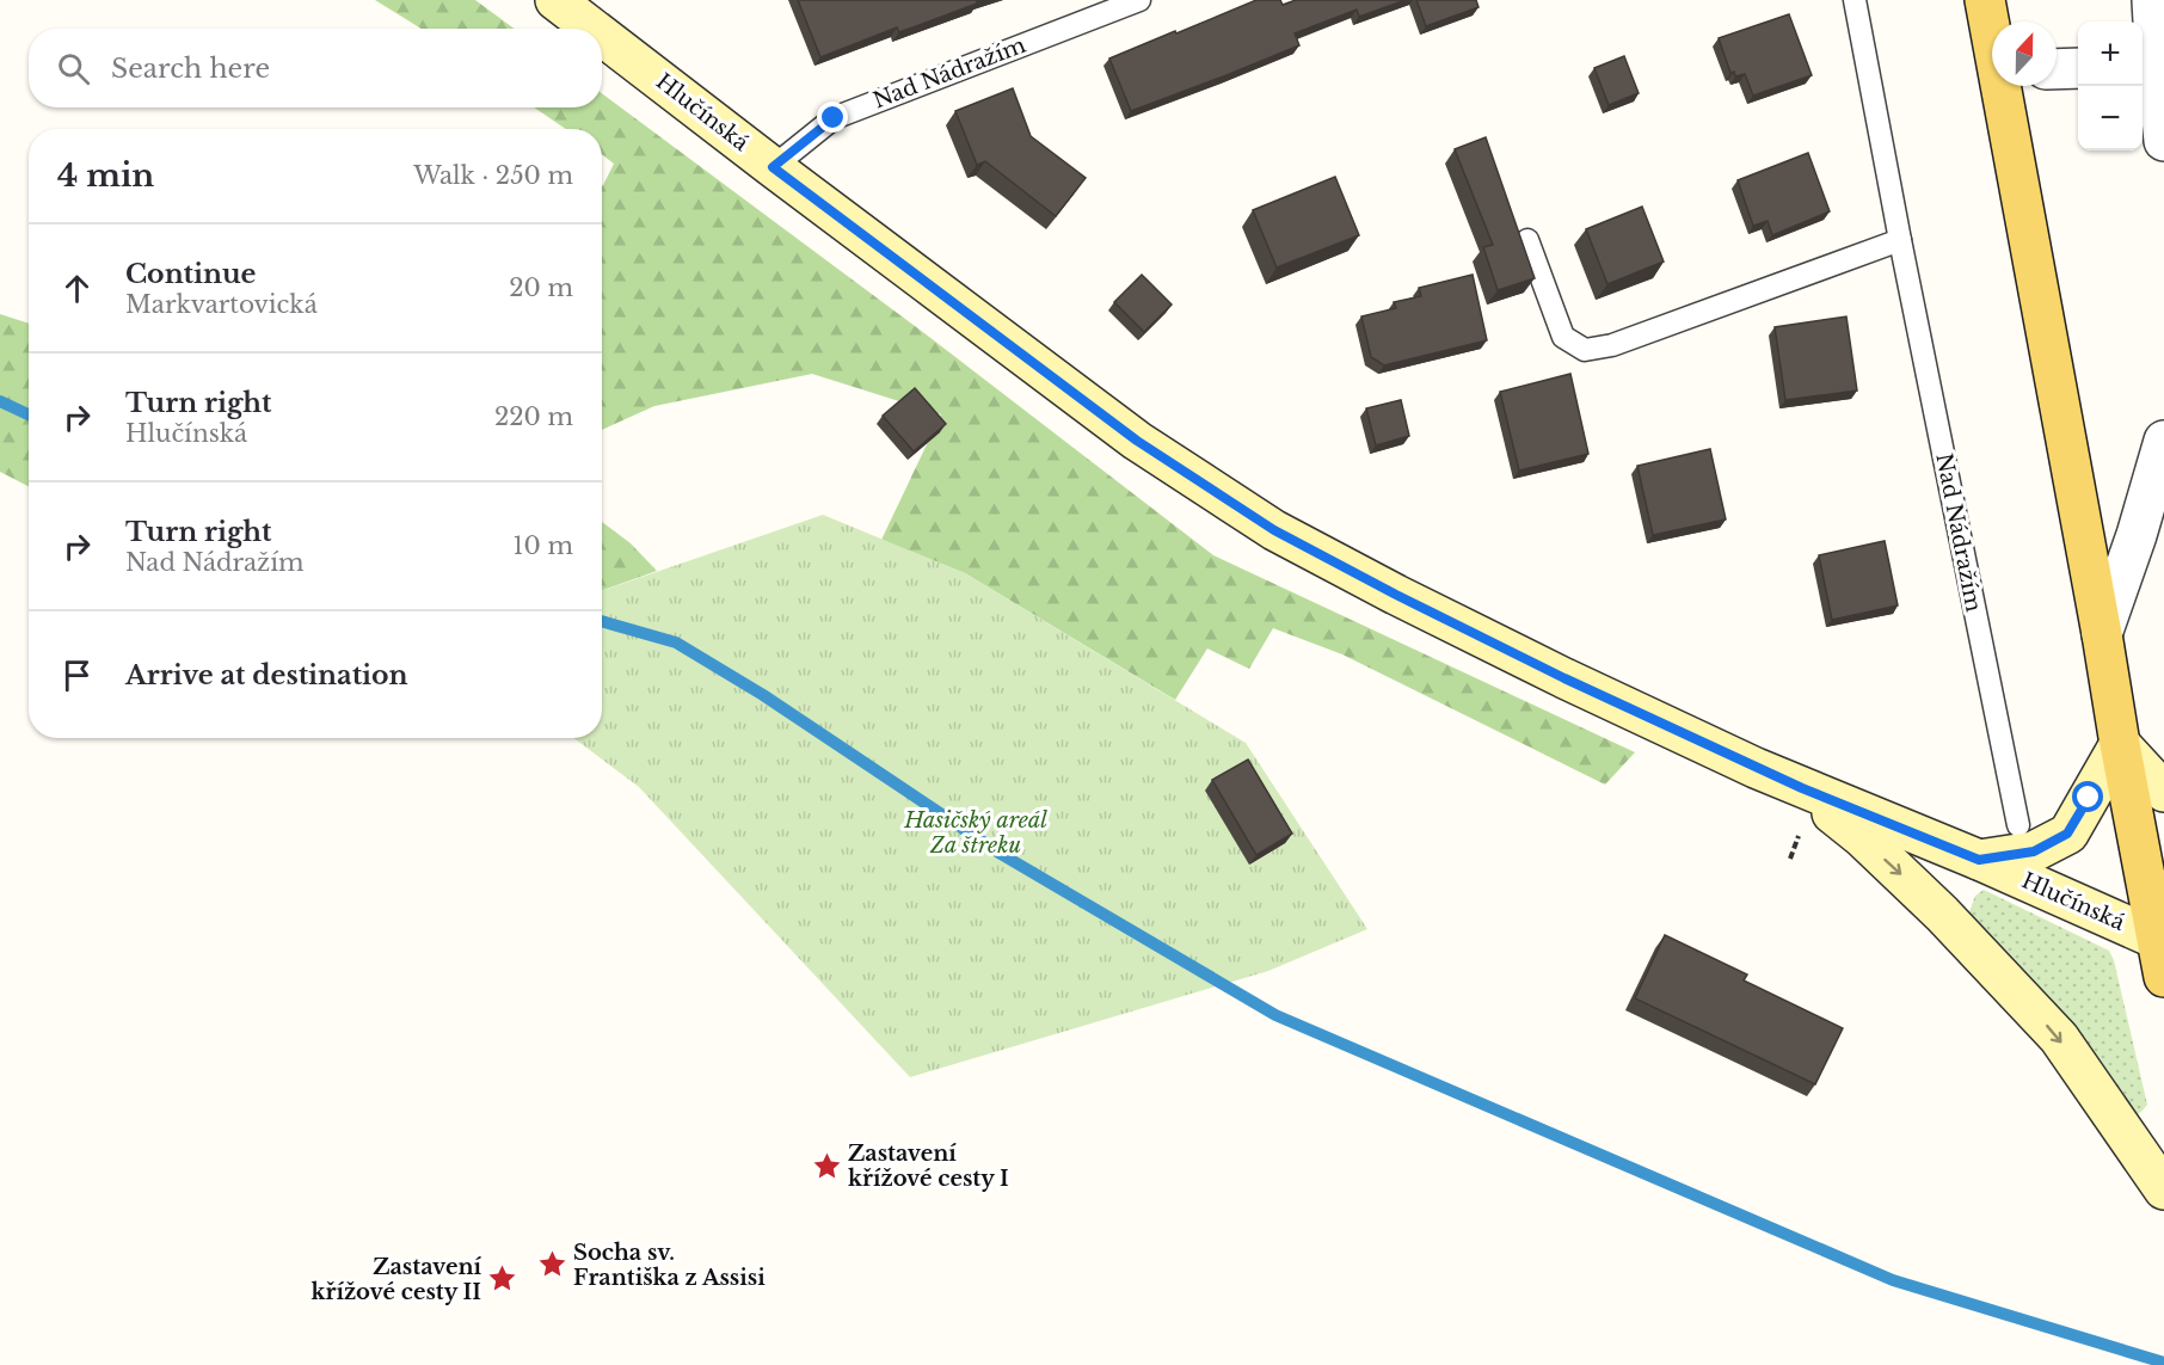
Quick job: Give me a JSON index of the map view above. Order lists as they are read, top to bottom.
{
  "streets": {
    "street": ["Hlučínská"],
    "lane": ["Nad Nádražím"]
  },
  "crossings": [
    ["Nad Nádražím", "Hlučínská"]
  ],
  "parks": ["Hasičský areál Za štreku"],
  "places": {
    "place": ["Zastavení křížové cesty I", "Socha sv. Františka z Assisi", "Zastavení křížové cesty II"]
  },
  "north": "top",
  "page": {
    "map_buttons": ["+", "−"],
    "search": "Search here",
    "heading": ["4 min", "Walk · 250 m"],
    "list": [
      ["Continue", "Markvartovická", "20 m"],
      ["Turn right", "Hlučínská", "220 m"],
      ["Turn right", "Nad Nádražím", "10 m"],
      "Arrive at destination"
    ]
  }
}
